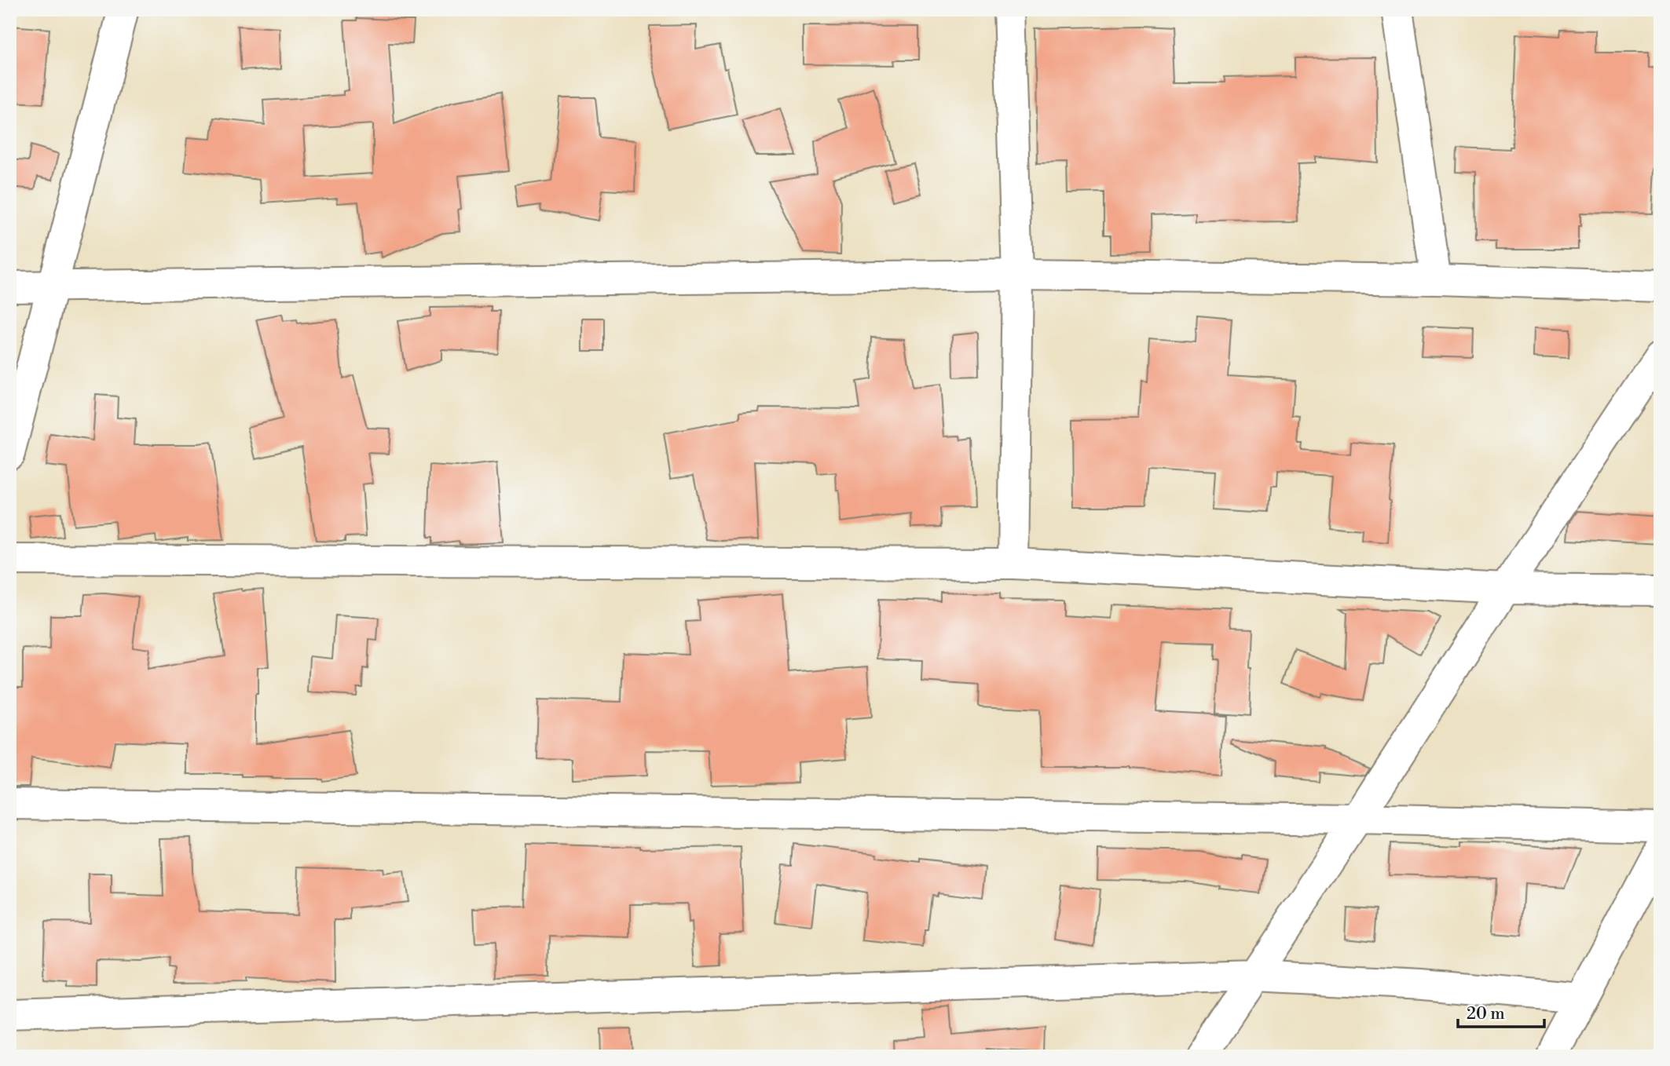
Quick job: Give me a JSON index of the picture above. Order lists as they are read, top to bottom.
{
  "scale_bar": "20 m"
}
